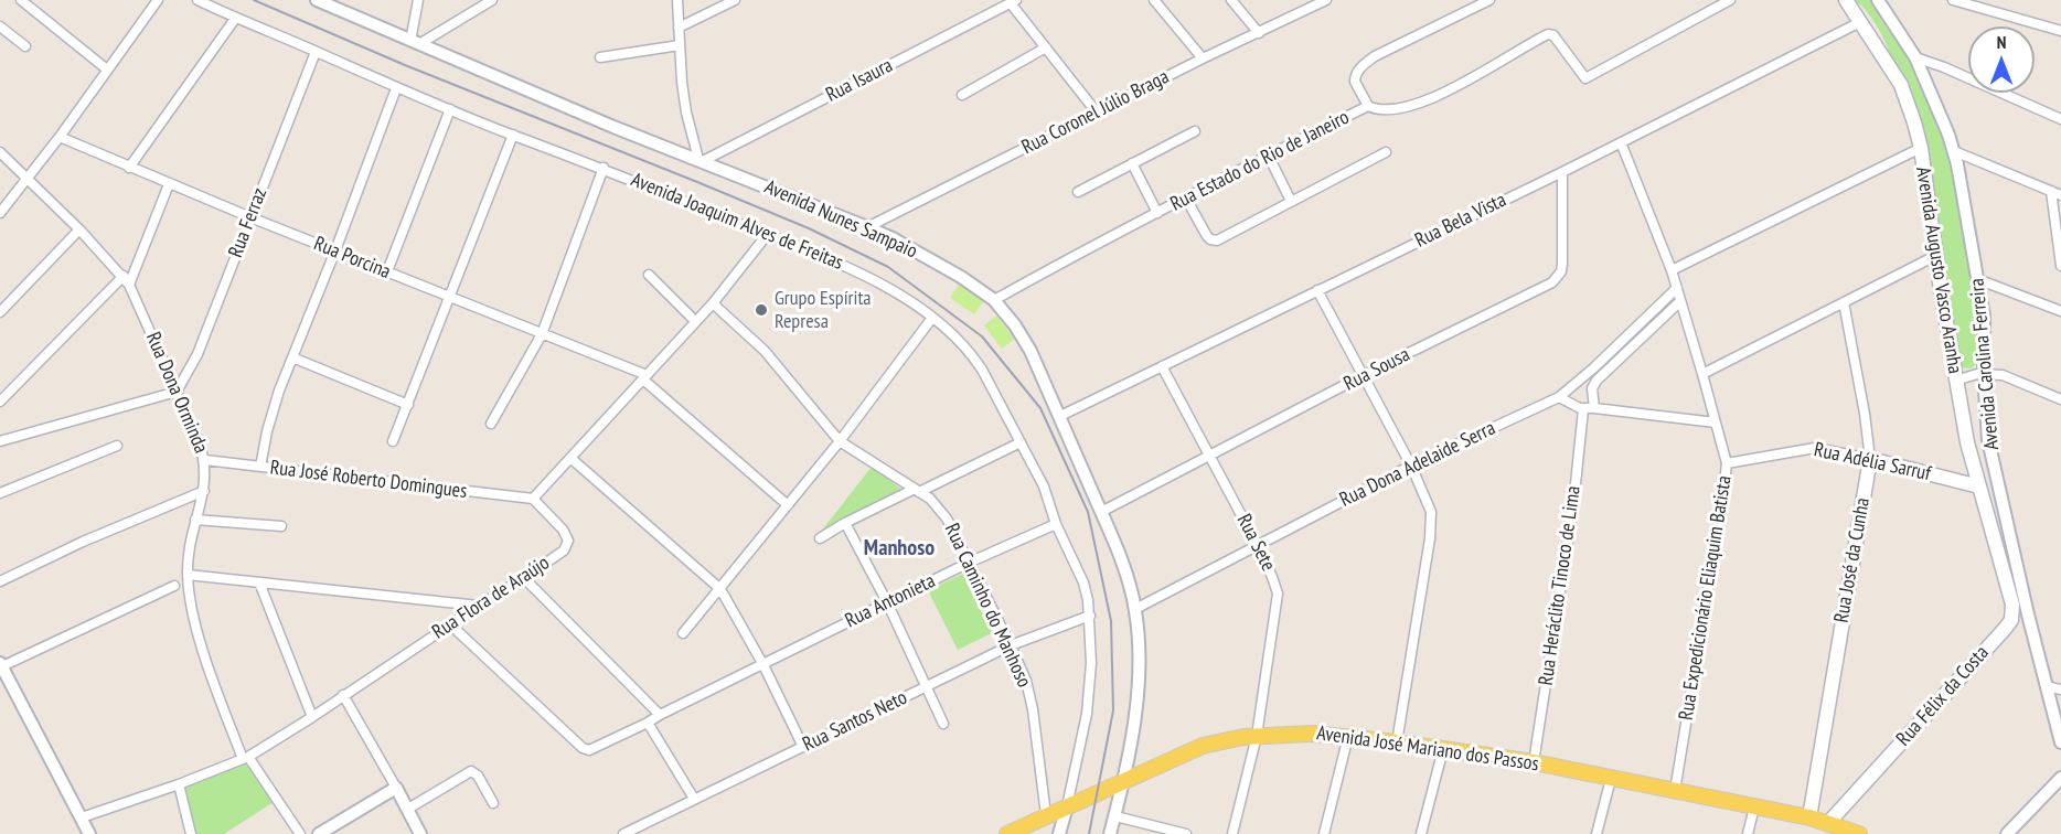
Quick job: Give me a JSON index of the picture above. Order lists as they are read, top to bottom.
{
  "streets": {
    "main road": [
      "Avenida Augusto Vasco Aranha",
      "Rua Adélia Sarruf",
      "Rua José da Cunha",
      "Rua Félix da Costa",
      "Avenida José Mariano dos Passos"
    ],
    "street": [
      "Rua Isaura",
      "Rua Coronel Júlio Braga",
      "Rua Estado do Rio de Janeiro",
      "Avenida Nunes Sampaio",
      "Rua Bela Vista",
      "Avenida Joaquim Alves de Freitas",
      "Rua Ferraz",
      "Rua Porcina",
      "Avenida Carolina Ferreira",
      "Rua Sousa",
      "Rua Dona Orminda",
      "Rua Dona Adelaide Serra",
      "Rua José Roberto Domingues",
      "Rua Sete",
      "Rua Heráclito Tinoco de Lima",
      "Rua Flora de Araújo",
      "Rua Expedicionário Eliaquim Batista",
      "Rua Antonieta",
      "Rua Caminho do Manhoso",
      "Rua Santos Neto"
    ]
  },
  "crossings": [
    ["Rua Isaura", "Avenida Nunes Sampaio"],
    ["Rua Coronel Júlio Braga", "Avenida Nunes Sampaio"],
    ["Rua Estado do Rio de Janeiro", "Avenida Nunes Sampaio"],
    ["Avenida Nunes Sampaio", "Rua Bela Vista"],
    ["Avenida Nunes Sampaio", "Rua Sousa"],
    ["Avenida Nunes Sampaio", "Rua Dona Adelaide Serra"],
    ["Avenida Nunes Sampaio", "Avenida José Mariano dos Passos"],
    ["Rua Bela Vista", "Avenida Augusto Vasco Aranha"],
    ["Rua Bela Vista", "Rua Sousa"],
    ["Rua Bela Vista", "Rua Sete"],
    ["Rua Bela Vista", "Rua Expedicionário Eliaquim Batista"],
    ["Avenida Joaquim Alves de Freitas", "Rua Ferraz"],
    ["Avenida Joaquim Alves de Freitas", "Rua Antonieta"],
    ["Avenida Joaquim Alves de Freitas", "Rua Santos Neto"],
    ["Avenida Joaquim Alves de Freitas", "Avenida José Mariano dos Passos"],
    ["Rua Ferraz", "Rua Porcina"],
    ["Rua Ferraz", "Rua Dona Orminda"],
    ["Avenida Augusto Vasco Aranha", "Rua Adélia Sarruf"],
    ["Avenida Augusto Vasco Aranha", "Rua Félix da Costa"],
    ["Rua Sousa", "Rua Sete"],
    ["Rua Dona Orminda", "Rua José Roberto Domingues"],
    ["Rua Dona Orminda", "Rua Flora de Araújo"],
    ["Rua Adélia Sarruf", "Rua José da Cunha"],
    ["Rua Adélia Sarruf", "Rua Expedicionário Eliaquim Batista"],
    ["Rua Dona Adelaide Serra", "Rua Sete"],
    ["Rua Dona Adelaide Serra", "Rua Expedicionário Eliaquim Batista"],
    ["Rua José Roberto Domingues", "Rua Flora de Araújo"],
    ["Rua Sete", "Avenida José Mariano dos Passos"],
    ["Rua José da Cunha", "Avenida José Mariano dos Passos"],
    ["Rua Heráclito Tinoco de Lima", "Rua Expedicionário Eliaquim Batista"],
    ["Rua Heráclito Tinoco de Lima", "Avenida José Mariano dos Passos"],
    ["Rua Flora de Araújo", "Rua Antonieta"],
    ["Rua Expedicionário Eliaquim Batista", "Avenida José Mariano dos Passos"],
    ["Rua Antonieta", "Rua Caminho do Manhoso"],
    ["Rua Caminho do Manhoso", "Rua Santos Neto"],
    ["Rua Caminho do Manhoso", "Avenida José Mariano dos Passos"],
    ["Rua Félix da Costa", "Avenida José Mariano dos Passos"]
  ],
  "districts": ["Manhoso"],
  "places": ["Grupo Espírita Represa"],
  "north": "top"
}
